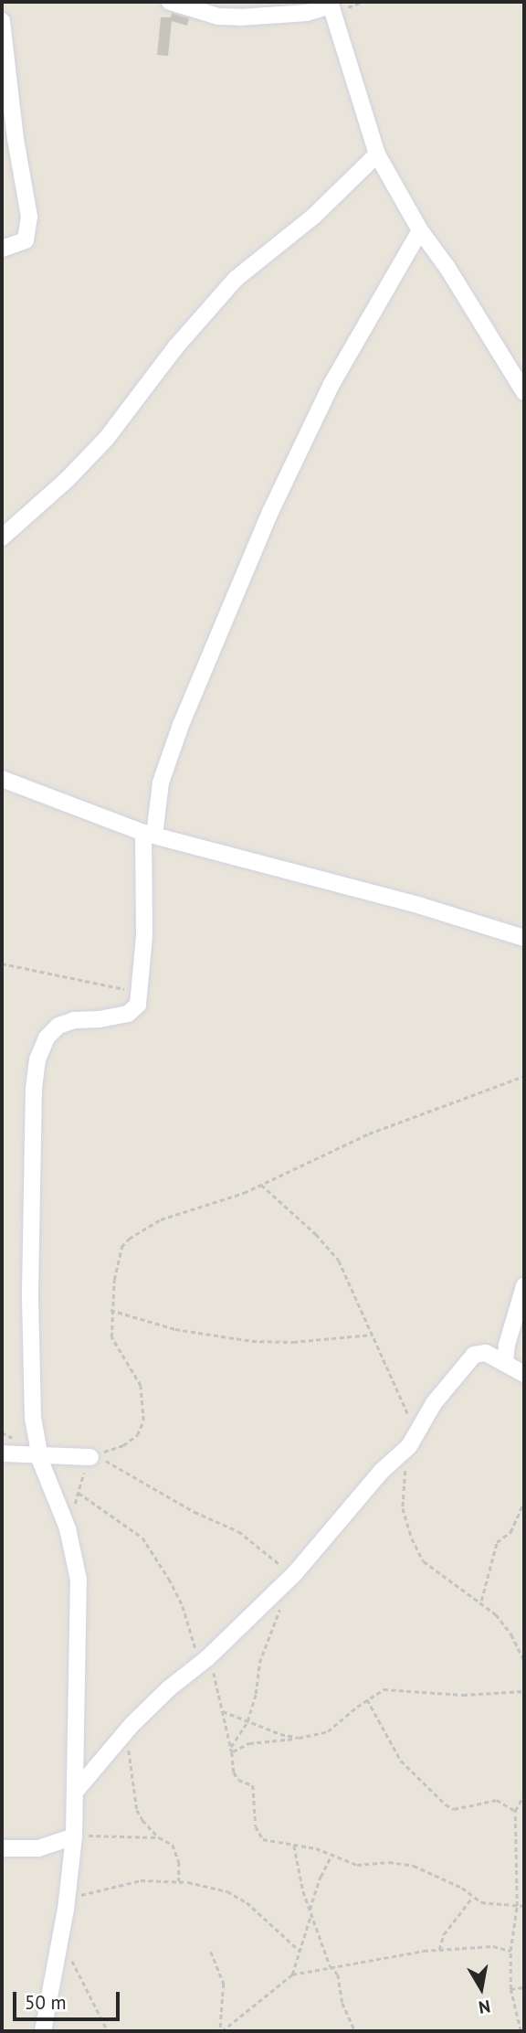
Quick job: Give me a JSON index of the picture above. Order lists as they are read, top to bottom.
{
  "scale_bar": "50 m",
  "north": "bottom"
}
